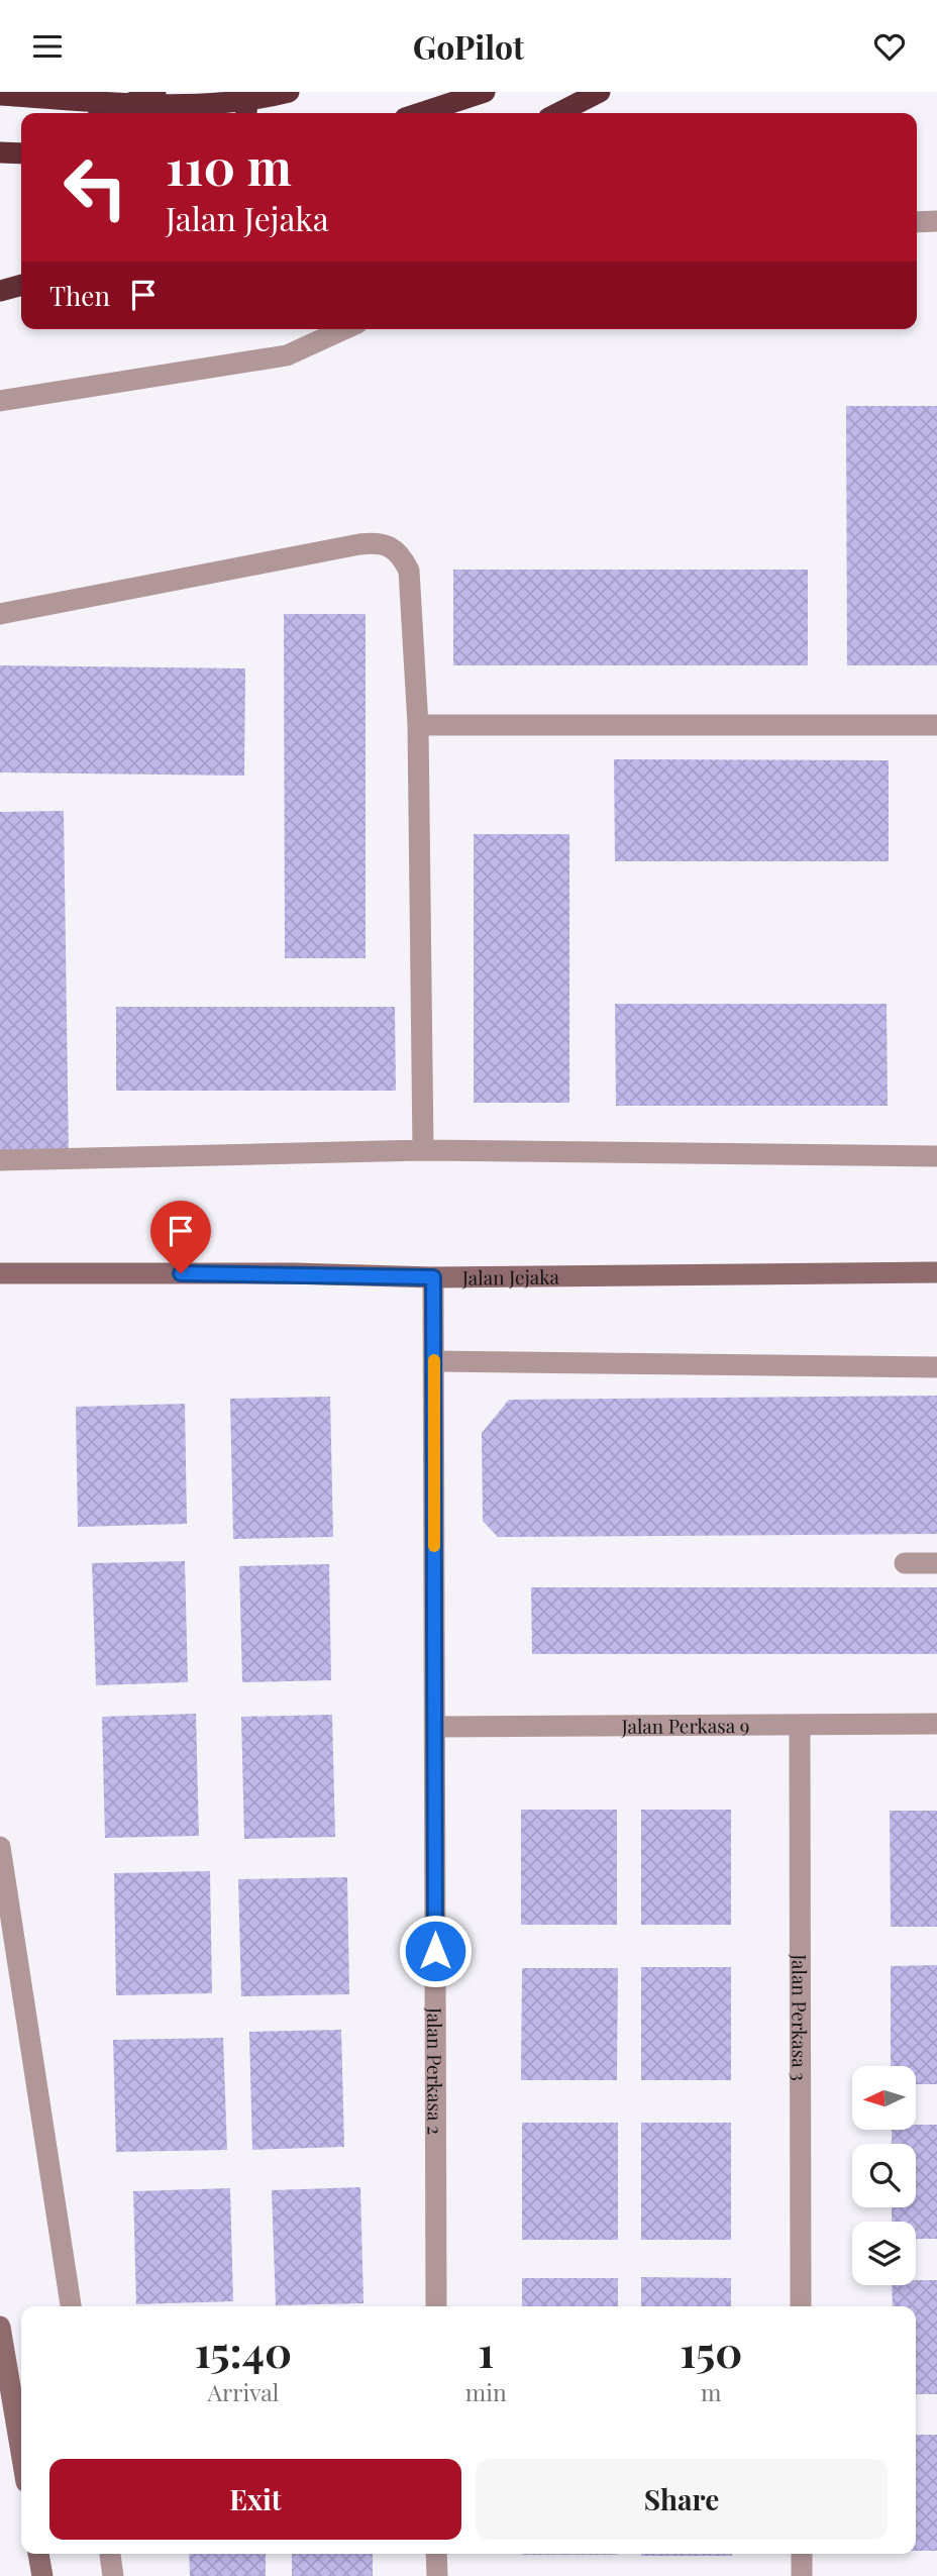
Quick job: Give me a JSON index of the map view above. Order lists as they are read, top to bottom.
{
  "streets": {
    "street": [
      "Jalan Jejaka",
      "Jalan Perkasa 9",
      "Jalan Perkasa 3",
      "Jalan Perkasa 2"
    ]
  },
  "crossings": [
    ["Jalan Jejaka", "Jalan Perkasa 2"],
    ["Jalan Perkasa 9", "Jalan Perkasa 3"],
    ["Jalan Perkasa 9", "Jalan Perkasa 2"]
  ],
  "north": "left",
  "page": {
    "header": "GoPilot",
    "turn": ["110 m", "Jalan Jejaka"],
    "then": "Then",
    "eta": [
      "15:40",
      "Arrival",
      "1",
      "min",
      "150",
      "m"
    ],
    "buttons": ["Exit", "Share"]
  }
}
